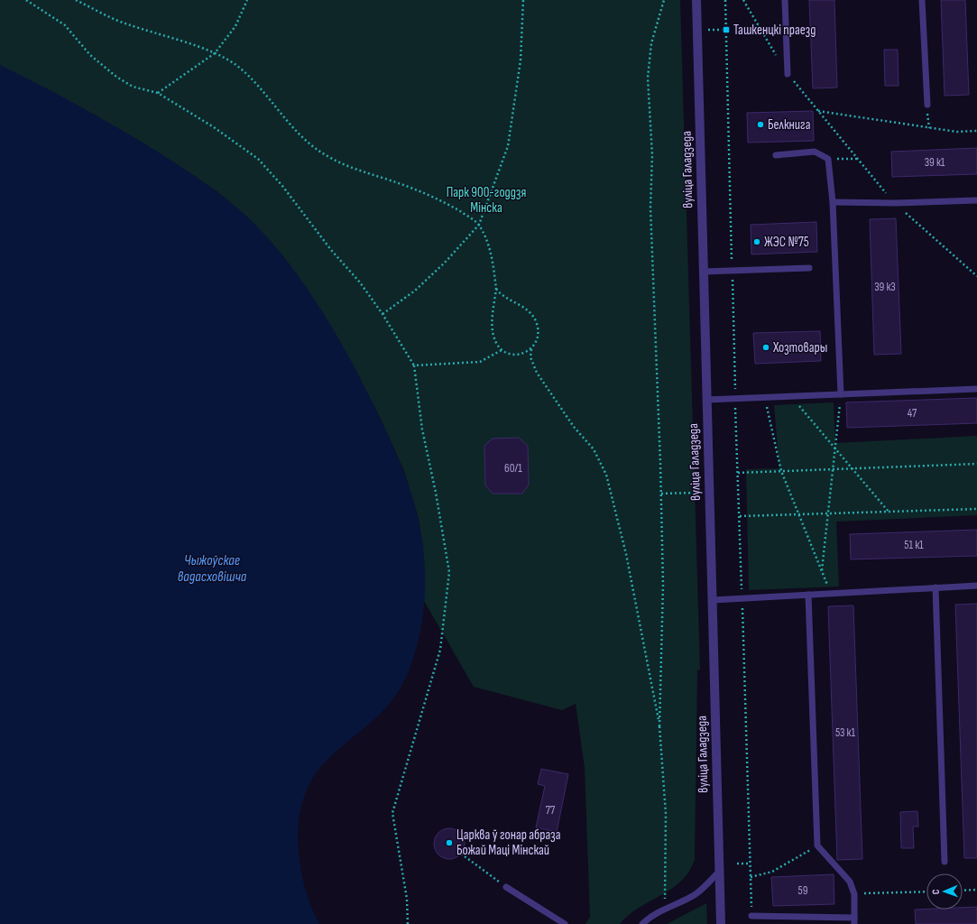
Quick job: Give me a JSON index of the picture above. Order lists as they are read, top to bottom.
{
  "streets": {
    "street": ["вуліца Галадзеда"]
  },
  "water": ["Чыжоўскае вадасховішча"],
  "parks": ["Парк 900-годдзя Мінска"],
  "places": {
    "transit": ["Ташкенцкі праезд"],
    "other": [
      "Белкнига",
      "ЖЭС №75",
      "Хозтовары",
      "Царква ў гонар абраза Божай Маці Мінскай"
    ]
  },
  "house_numbers": [
    "39 к1",
    "39 к3",
    "47",
    "60/1",
    "51 к1",
    "53 к1",
    "77",
    "59"
  ],
  "north": "left"
}
